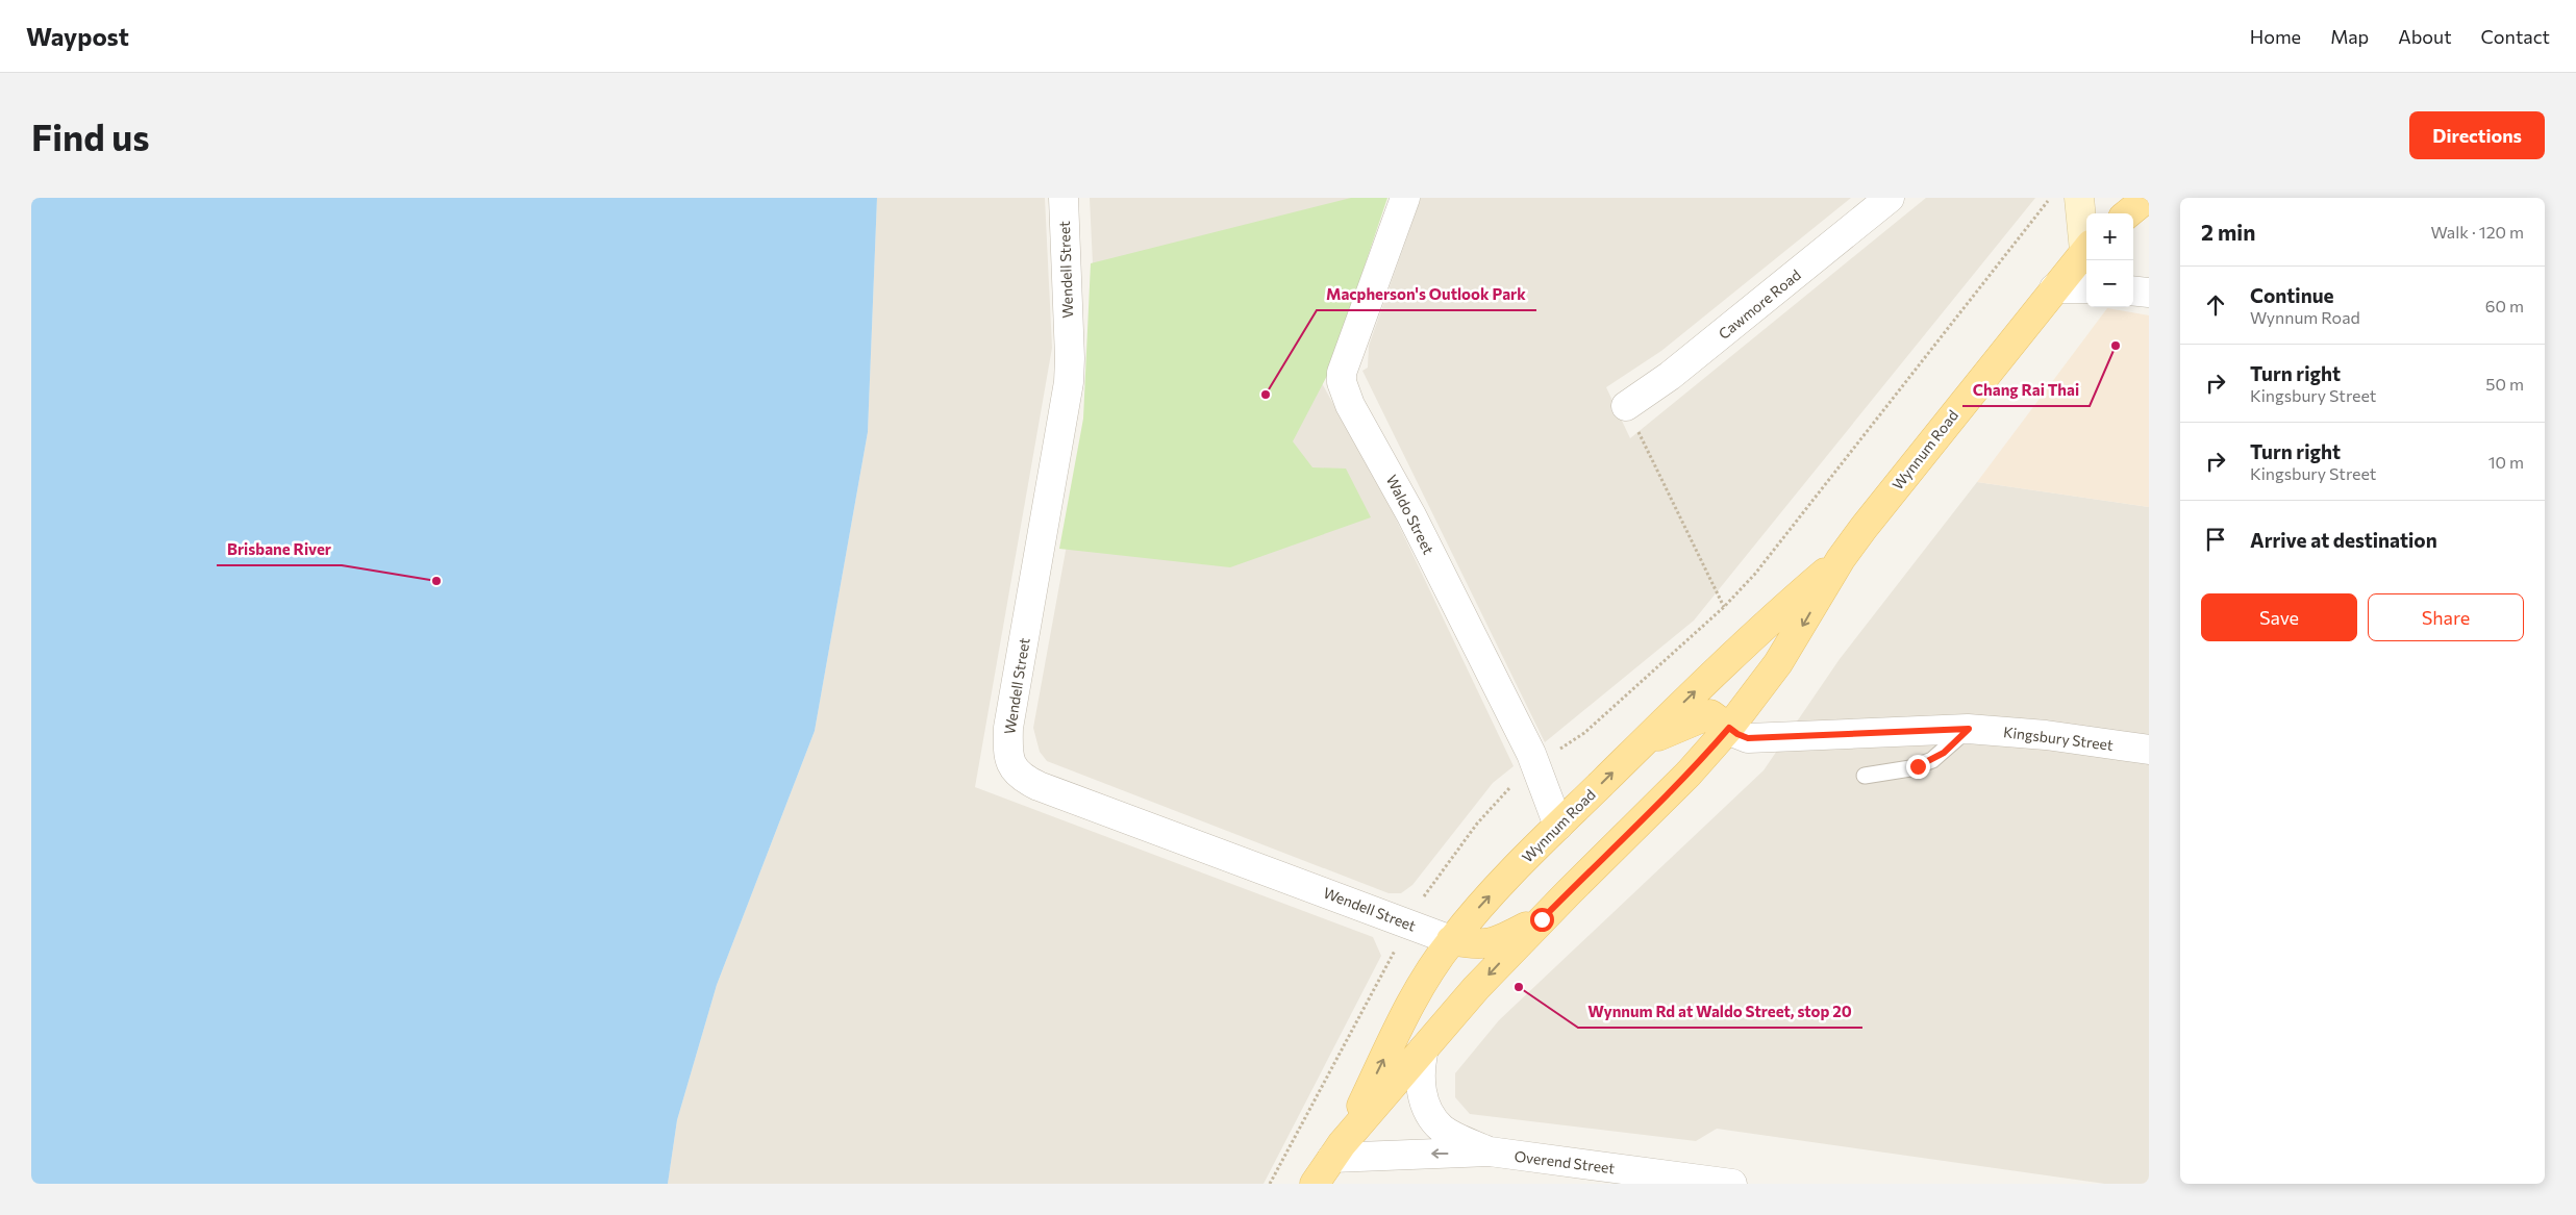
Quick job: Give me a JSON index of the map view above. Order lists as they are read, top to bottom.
{
  "streets": {
    "main road": ["Wynnum Road"],
    "street": [
      "Wendell Street",
      "Cawmore Road",
      "Waldo Street",
      "Kingsbury Street",
      "Overend Street"
    ]
  },
  "crossings": [
    ["Wendell Street", "Wynnum Road"],
    ["Wynnum Road", "Waldo Street"],
    ["Wynnum Road", "Kingsbury Street"],
    ["Wynnum Road", "Overend Street"]
  ],
  "places": [
    "Chang Rai Thai",
    "Macpherson's Outlook Park",
    "Brisbane River",
    "Wynnum Rd at Waldo Street, stop 20"
  ],
  "page": {
    "header": "Waypost",
    "nav": [
      "Home",
      "Map",
      "About",
      "Contact"
    ],
    "buttons": [
      "Directions",
      ["Save", "Share"]
    ],
    "title": "Find us",
    "heading": ["2 min", "Walk · 120 m"],
    "map_buttons": ["+", "−"],
    "list": [
      ["Continue", "Wynnum Road", "60 m"],
      ["Turn right", "Kingsbury Street", "50 m"],
      ["Turn right", "Kingsbury Street", "10 m"],
      "Arrive at destination"
    ]
  }
}
